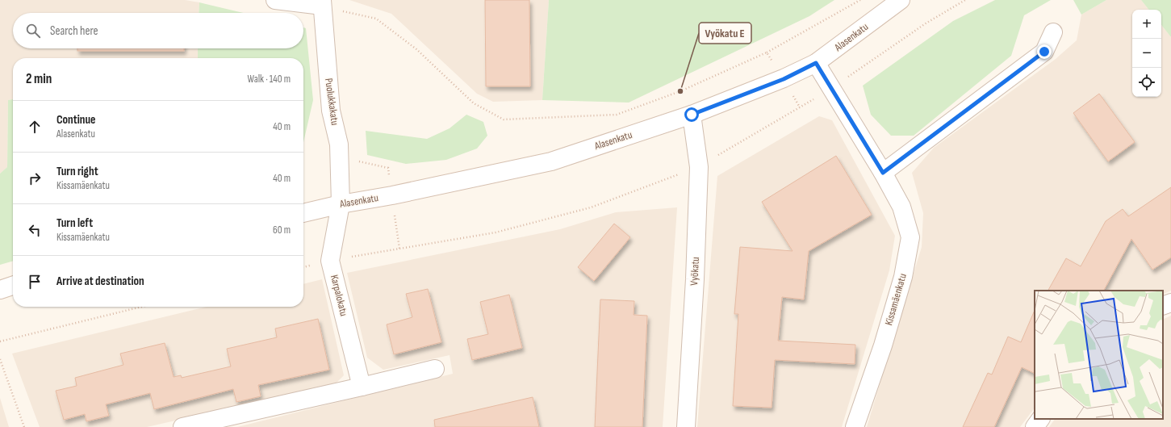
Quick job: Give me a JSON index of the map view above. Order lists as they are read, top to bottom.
{
  "streets": {
    "street": [
      "Alasenkatu",
      "Puolukkakatu",
      "Vyökatu",
      "Karpalokatu",
      "Kissamäenkatu"
    ]
  },
  "crossings": [
    ["Alasenkatu", "Puolukkakatu"],
    ["Alasenkatu", "Vyökatu"],
    ["Alasenkatu", "Karpalokatu"],
    ["Alasenkatu", "Kissamäenkatu"],
    ["Puolukkakatu", "Karpalokatu"]
  ],
  "places": ["Vyökatu E"],
  "page": {
    "map_buttons": ["+", "−"],
    "search": "Search here",
    "heading": ["2 min", "Walk · 140 m"],
    "list": [
      ["Continue", "Alasenkatu", "40 m"],
      ["Turn right", "Kissamäenkatu", "40 m"],
      ["Turn left", "Kissamäenkatu", "60 m"],
      "Arrive at destination"
    ]
  }
}
